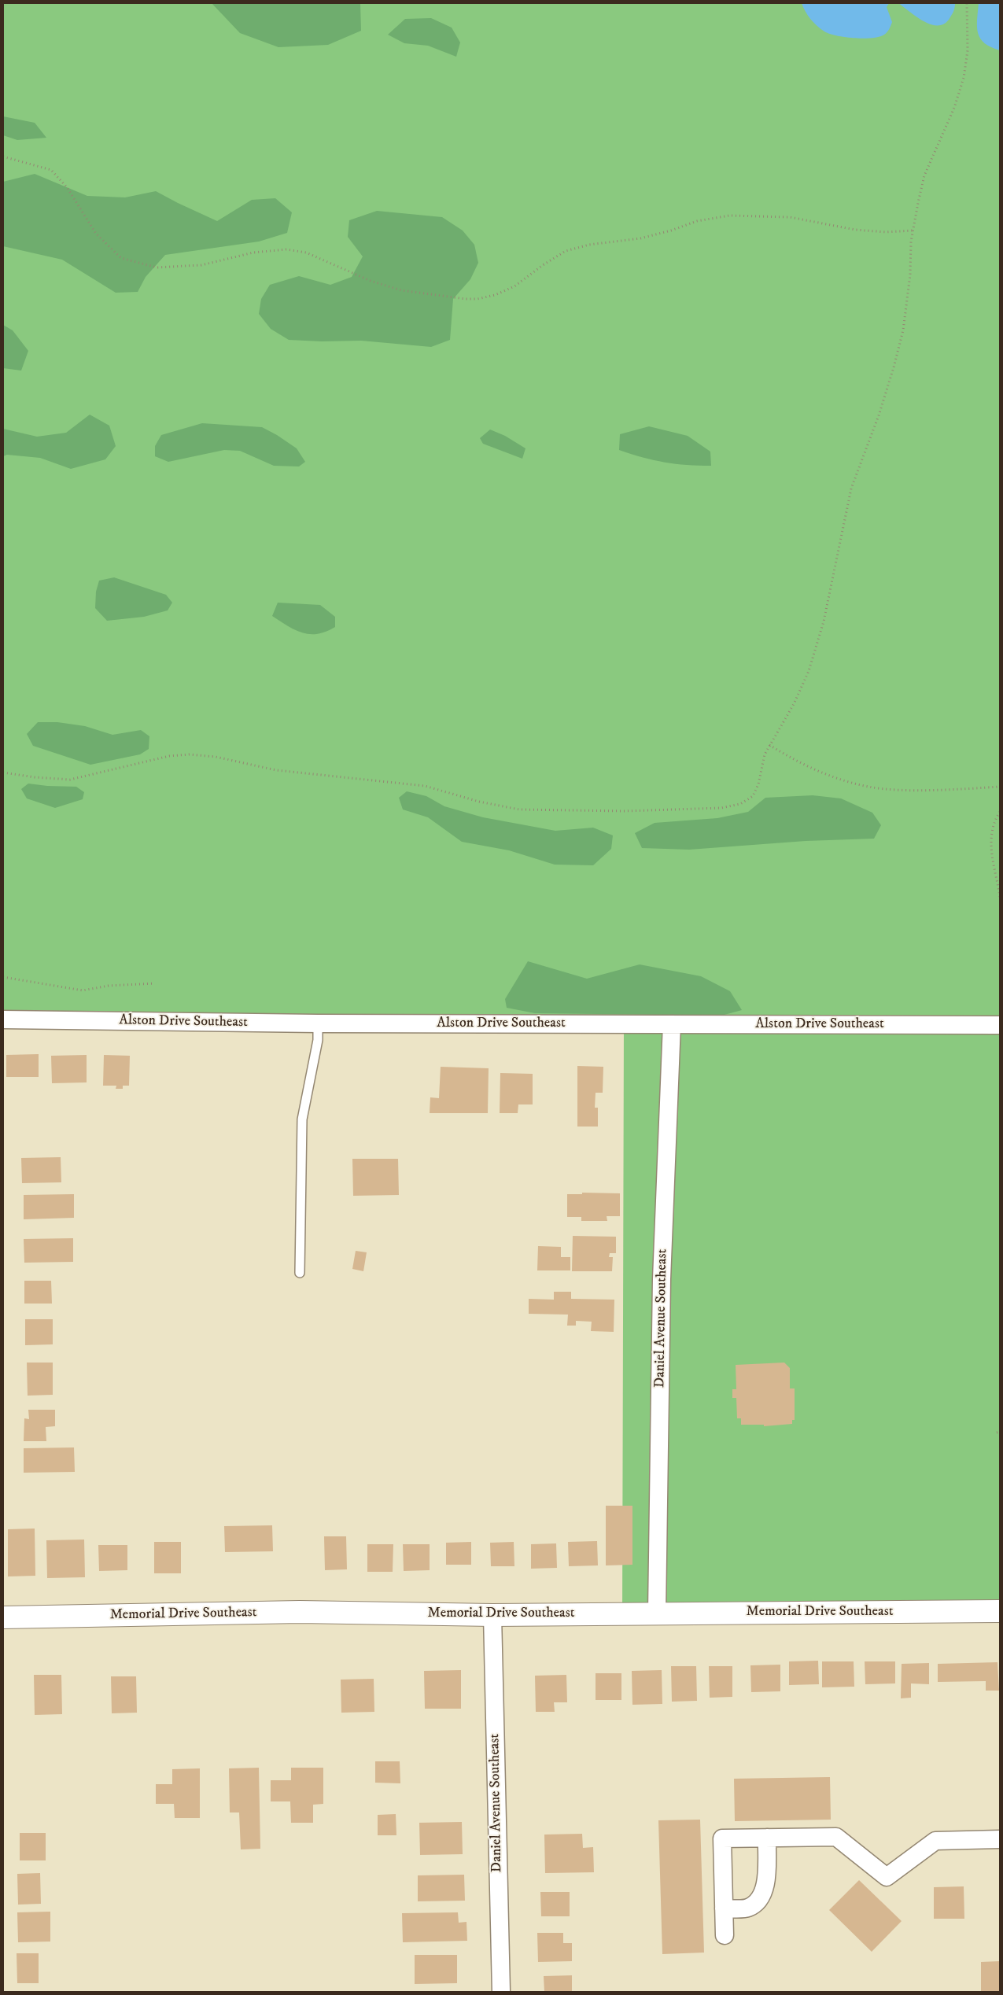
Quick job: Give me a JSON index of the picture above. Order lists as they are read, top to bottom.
{
  "streets": {
    "main road": ["Memorial Drive Southeast"],
    "street": ["Alston Drive Southeast", "Daniel Avenue Southeast"]
  },
  "crossings": [
    ["Alston Drive Southeast", "Daniel Avenue Southeast"],
    ["Daniel Avenue Southeast", "Memorial Drive Southeast"]
  ]
}
